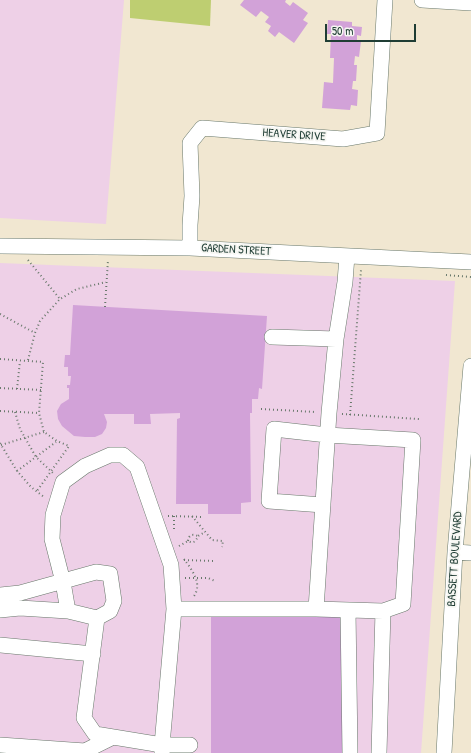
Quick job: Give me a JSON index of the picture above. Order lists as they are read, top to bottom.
{
  "streets": {
    "street": ["HEAVER DRIVE", "GARDEN STREET", "BASSETT BOULEVARD"]
  },
  "crossings": [
    ["HEAVER DRIVE", "GARDEN STREET"]
  ],
  "scale_bar": "50 m"
}
